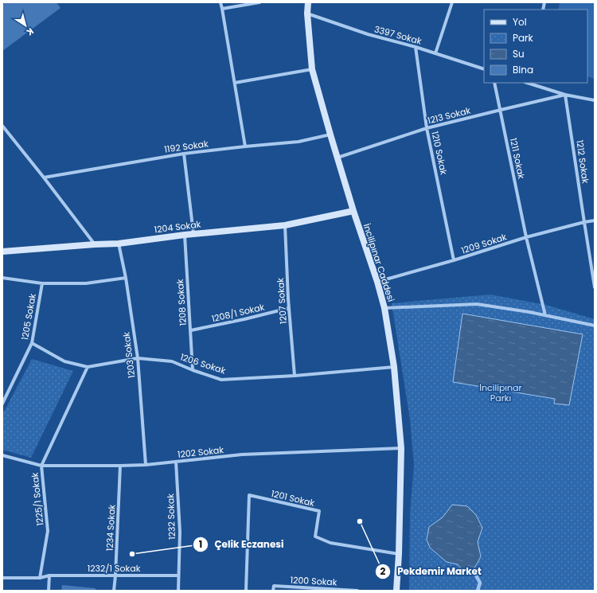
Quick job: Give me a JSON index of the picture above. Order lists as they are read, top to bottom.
{
  "streets": {
    "main road": ["1204 Sokak", "İncilipınar Caddesi"],
    "street": [
      "3397 Sokak",
      "1213 Sokak",
      "1192 Sokak",
      "1210 Sokak",
      "1211 Sokak",
      "1212 Sokak",
      "1209 Sokak",
      "1207 Sokak",
      "1208 Sokak",
      "1208/1 Sokak",
      "1205 Sokak",
      "1203 Sokak",
      "1206 Sokak",
      "1202 Sokak",
      "1201 Sokak",
      "1225/1 Sokak",
      "1232 Sokak",
      "1234 Sokak",
      "1232/1 Sokak",
      "1200 Sokak"
    ]
  },
  "crossings": [
    ["3397 Sokak", "1210 Sokak"],
    ["3397 Sokak", "İncilipınar Caddesi"],
    ["1213 Sokak", "1210 Sokak"],
    ["1213 Sokak", "1211 Sokak"],
    ["1213 Sokak", "1212 Sokak"],
    ["1213 Sokak", "İncilipınar Caddesi"],
    ["1192 Sokak", "İncilipınar Caddesi"],
    ["1210 Sokak", "1209 Sokak"],
    ["1211 Sokak", "1209 Sokak"],
    ["1212 Sokak", "1209 Sokak"],
    ["1204 Sokak", "İncilipınar Caddesi"],
    ["1204 Sokak", "1207 Sokak"],
    ["1204 Sokak", "1208 Sokak"],
    ["1204 Sokak", "1203 Sokak"],
    ["1209 Sokak", "İncilipınar Caddesi"],
    ["İncilipınar Caddesi", "1206 Sokak"],
    ["İncilipınar Caddesi", "1202 Sokak"],
    ["İncilipınar Caddesi", "1201 Sokak"],
    ["1207 Sokak", "1208/1 Sokak"],
    ["1207 Sokak", "1206 Sokak"],
    ["1208 Sokak", "1208/1 Sokak"],
    ["1208 Sokak", "1206 Sokak"],
    ["1205 Sokak", "1206 Sokak"],
    ["1203 Sokak", "1206 Sokak"],
    ["1203 Sokak", "1202 Sokak"],
    ["1206 Sokak", "1225/1 Sokak"],
    ["1202 Sokak", "1225/1 Sokak"],
    ["1202 Sokak", "1232 Sokak"],
    ["1202 Sokak", "1234 Sokak"],
    ["1232 Sokak", "1232/1 Sokak"],
    ["1234 Sokak", "1232/1 Sokak"]
  ],
  "parks": ["İncilipınar Parkı"],
  "places": ["Pekdemir Market", "Çelik Eczanesi"],
  "legend": [
    "Yol",
    "Park",
    "Su",
    "Bina"
  ],
  "north": "bottom right"
}
